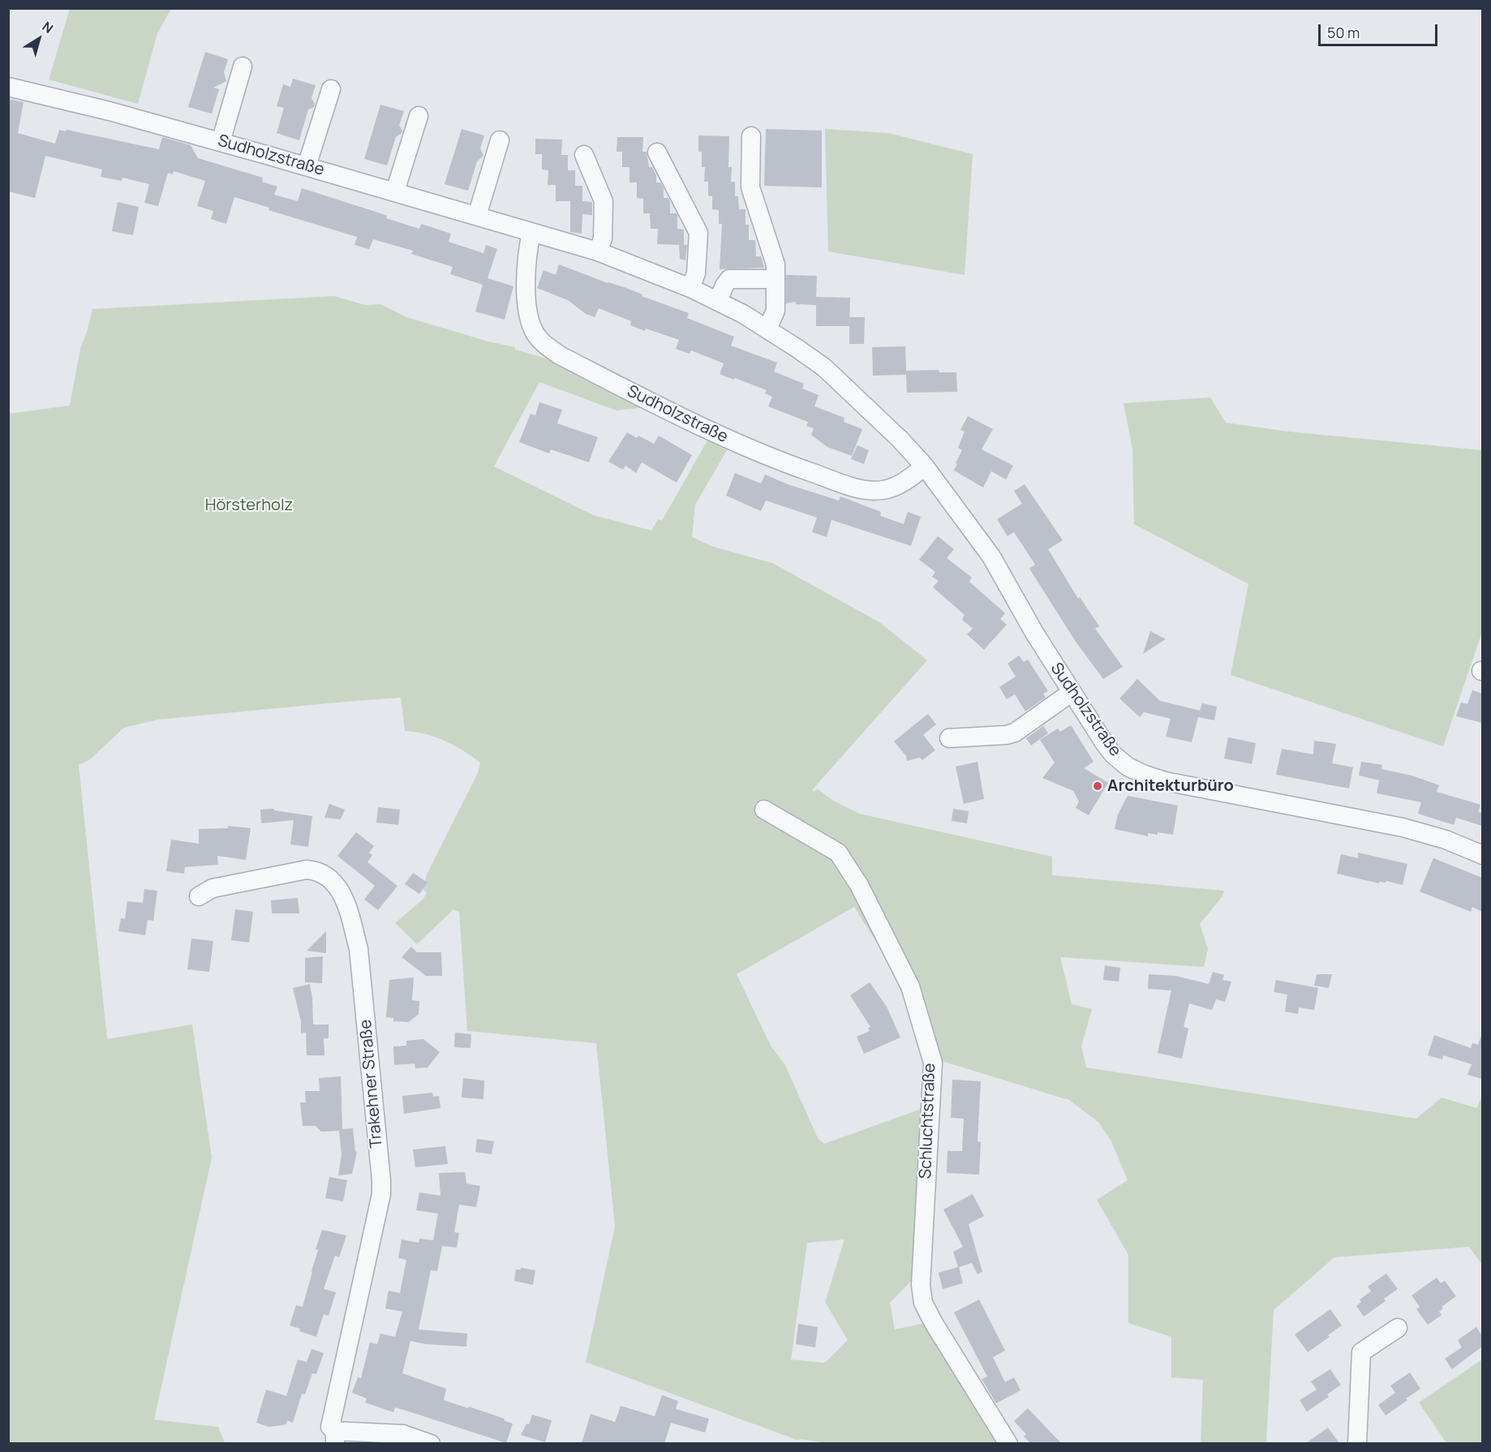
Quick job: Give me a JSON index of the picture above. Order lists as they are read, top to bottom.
{
  "streets": {
    "street": ["Sudholzstraße", "Trakehner Straße", "Schluchtstraße"]
  },
  "parks": ["Hörsterholz"],
  "places": ["Architekturbüro"],
  "scale_bar": "50 m",
  "north": "top right"
}
